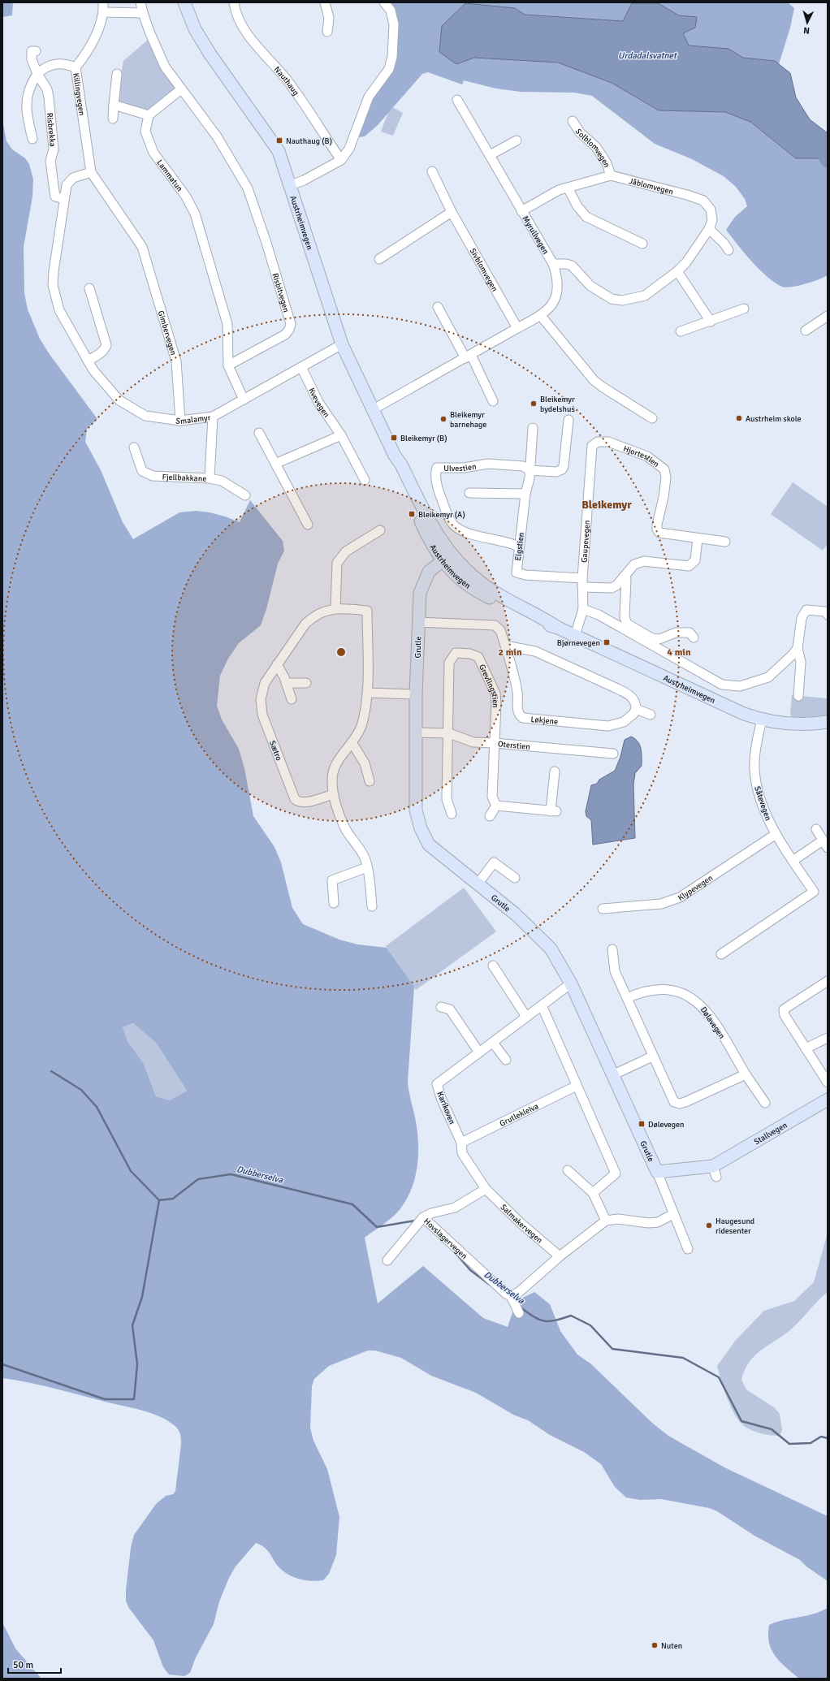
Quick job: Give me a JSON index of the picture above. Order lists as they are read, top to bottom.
{
  "streets": {
    "main road": ["Austrheimvegen", "Grutle", "Stallvegen"],
    "street": [
      "Nauthaug",
      "Killingvegen",
      "Risbrekka",
      "Solblomvegen",
      "Lammatun",
      "Jåblomvegen",
      "Myrullvegen",
      "Sivblomvegen",
      "Risbitvegen",
      "Gimbervegen",
      "Kvevegen",
      "Smalamyr",
      "Hjortestien",
      "Ulvestien",
      "Fjellbakkane",
      "Gaupevegen",
      "Elgstien",
      "Grevlingstien",
      "Løkjene",
      "Oterstien",
      "Sætro",
      "Såtevegen",
      "Klypevegen",
      "Dølavegen",
      "Karikoven",
      "Grutlekleiva",
      "Salmakervegen",
      "Hovslagervegen"
    ]
  },
  "crossings": [
    ["Killingvegen", "Gimbervegen"],
    ["Risbrekka", "Smalamyr"],
    ["Solblomvegen", "Jåblomvegen"],
    ["Lammatun", "Risbitvegen"],
    ["Jåblomvegen", "Myrullvegen"],
    ["Austrheimvegen", "Myrullvegen"],
    ["Austrheimvegen", "Smalamyr"],
    ["Austrheimvegen", "Gaupevegen"],
    ["Austrheimvegen", "Grutle"],
    ["Austrheimvegen", "Såtevegen"],
    ["Myrullvegen", "Sivblomvegen"],
    ["Gimbervegen", "Smalamyr"],
    ["Kvevegen", "Smalamyr"],
    ["Smalamyr", "Fjellbakkane"],
    ["Hjortestien", "Gaupevegen"],
    ["Ulvestien", "Elgstien"],
    ["Gaupevegen", "Elgstien"],
    ["Grutle", "Løkjene"],
    ["Grutle", "Oterstien"],
    ["Grutle", "Karikoven"],
    ["Grutle", "Stallvegen"],
    ["Grevlingstien", "Oterstien"],
    ["Såtevegen", "Klypevegen"],
    ["Karikoven", "Grutlekleiva"],
    ["Karikoven", "Salmakervegen"],
    ["Grutlekleiva", "Salmakervegen"]
  ],
  "districts": ["Bleikemyr"],
  "water": ["Urdadalsvatnet", "Dubberselva"],
  "places": {
    "transit": [
      "Nauthaug (B)",
      "Bleikemyr (B)",
      "Bleikemyr (A)",
      "Bjørnevegen",
      "Dølevegen"
    ],
    "other": [
      "Bleikemyr bydelshus",
      "Austrheim skole",
      "Bleikemyr barnehage",
      "Haugesund ridesenter",
      "Nuten"
    ]
  },
  "scale_bar": "50 m",
  "north": "bottom",
  "rings": ["2 min", "4 min"]
}
